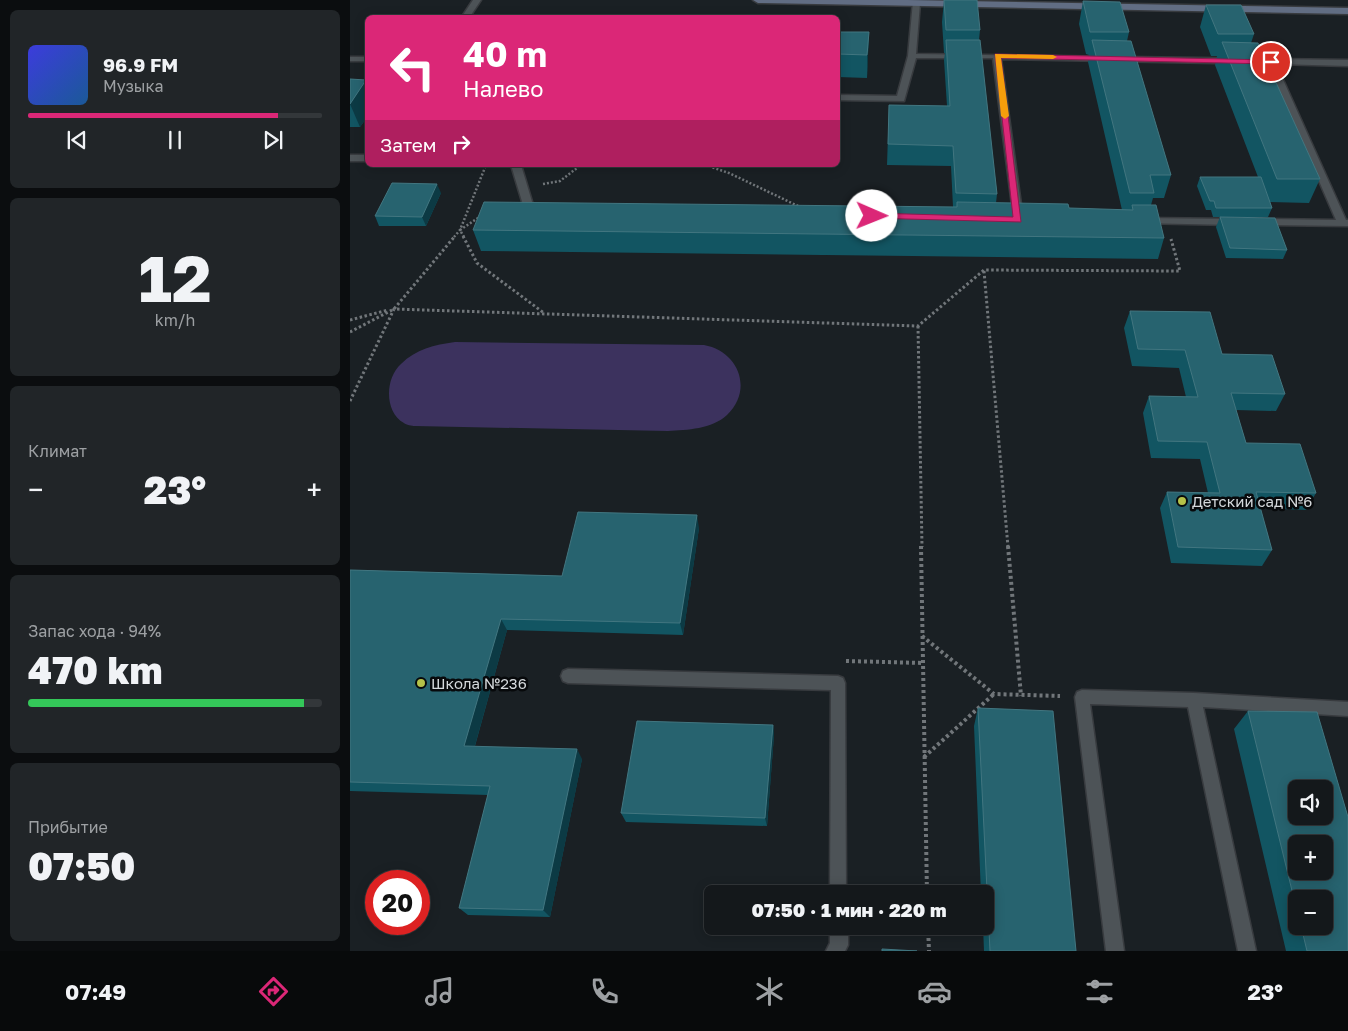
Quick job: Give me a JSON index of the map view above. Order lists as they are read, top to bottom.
{
  "places": ["Детский сад №6", "Школа №236"],
  "page": {
    "turn": ["40 m", "Налево"],
    "song": ["96.9 FM", "Музыка"],
    "then": "Затем",
    "tile": [
      ["12", "km/h"],
      "Климат",
      ["Запас хода · 94%", "470 km"],
      ["Прибытие", "07:50"]
    ],
    "heat": ["−", "23°", "+"],
    "map_buttons": ["+", "−"],
    "limit": "20",
    "trip": "07:50 · 1 мин · 220 m",
    "tabs": ["07:49", "23°"]
  }
}
